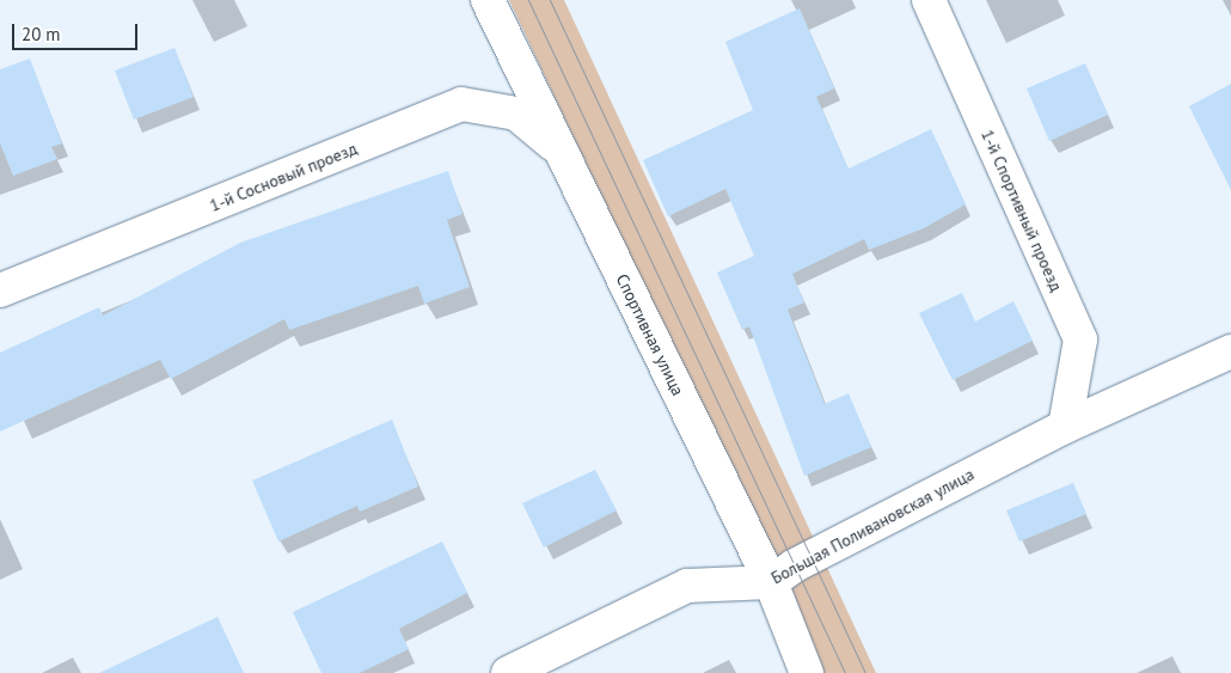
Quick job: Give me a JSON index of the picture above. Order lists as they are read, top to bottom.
{
  "streets": {
    "street": [
      "1-й Сосновый проезд",
      "1-й Спортивный проезд",
      "Спортивная улица",
      "Большая Поливановская улица"
    ]
  },
  "crossings": [
    ["1-й Сосновый проезд", "Спортивная улица"],
    ["1-й Спортивный проезд", "Большая Поливановская улица"],
    ["Спортивная улица", "Большая Поливановская улица"]
  ],
  "scale_bar": "20 m"
}
